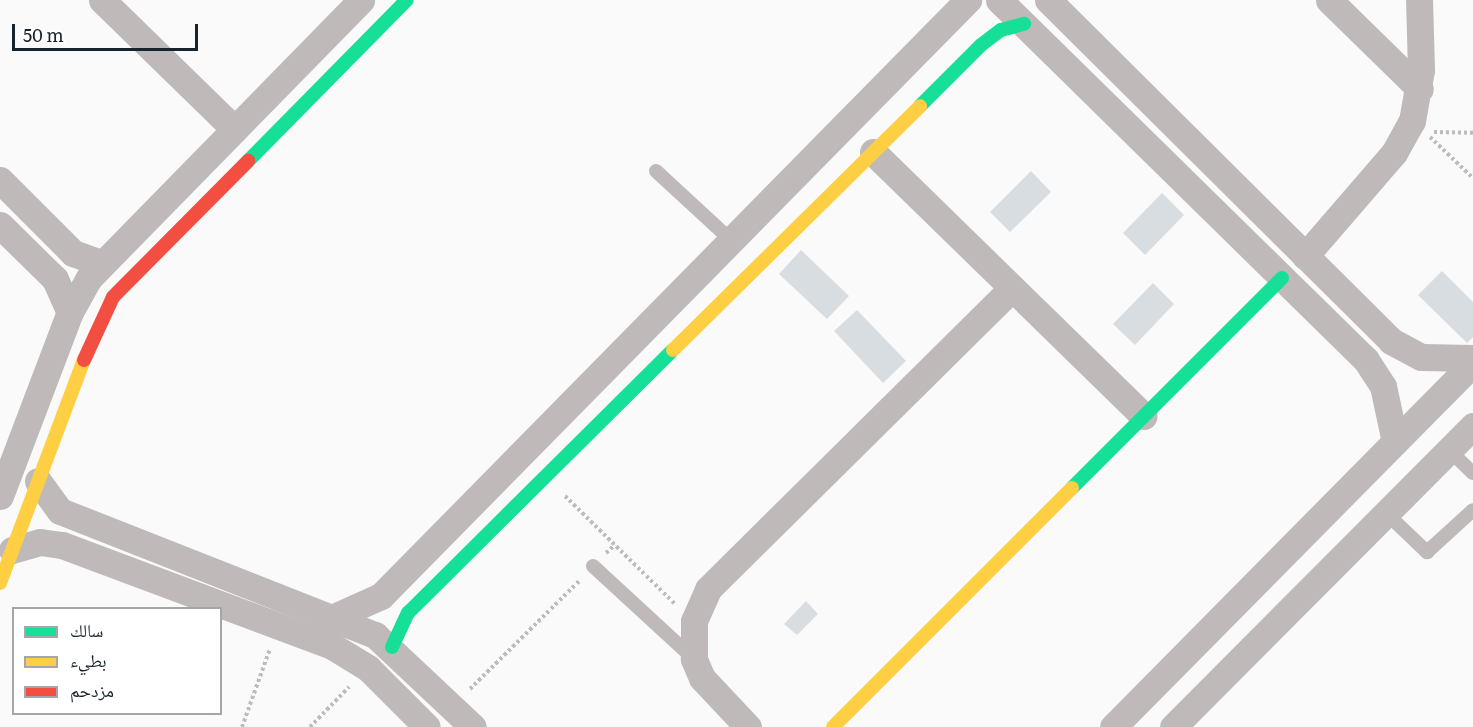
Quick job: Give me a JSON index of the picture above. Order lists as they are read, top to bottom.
{
  "legend": ["سالك", "بطيء", "مزدحم"],
  "scale_bar": "50 m"
}
